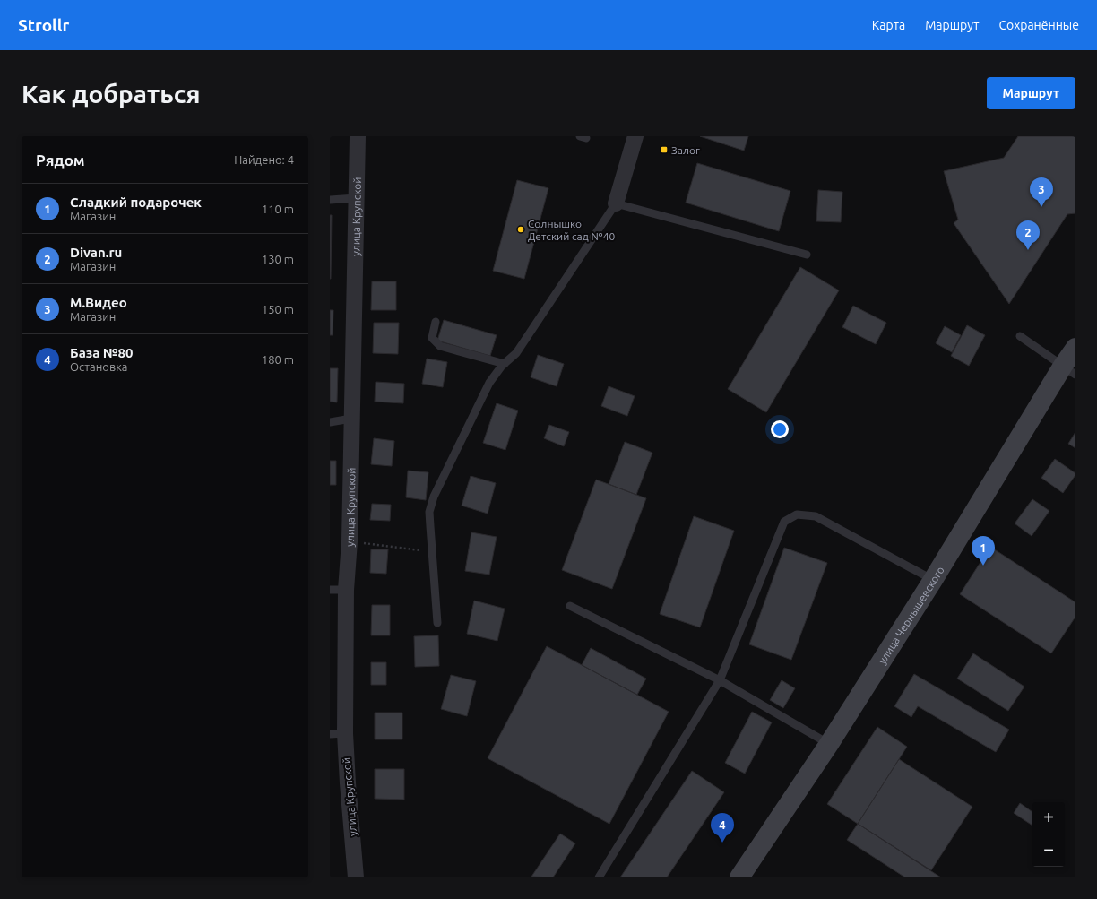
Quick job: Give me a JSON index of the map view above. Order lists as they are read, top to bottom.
{
  "streets": {
    "main road": ["улица Чернышевского"],
    "street": ["улица Крупской"]
  },
  "places": {
    "transit": ["Залог"],
    "other": ["Солнышко Детский сад №40"]
  },
  "page": {
    "header": "Strollr",
    "nav": ["Карта", "Маршрут", "Сохранённые"],
    "buttons": "Маршрут",
    "title": "Как добраться",
    "heading": ["Рядом", "Найдено: 4"],
    "pins": [
      "3",
      "2",
      "1",
      "4"
    ],
    "list": [
      {
        "mark": "1",
        "name": "Сладкий подарочек",
        "note": "Магазин",
        "value": "110 m"
      },
      {
        "mark": "2",
        "name": "Divan.ru",
        "note": "Магазин",
        "value": "130 m"
      },
      {
        "mark": "3",
        "name": "М.Видео",
        "note": "Магазин",
        "value": "150 m"
      },
      {
        "mark": "4",
        "name": "База №80",
        "note": "Остановка",
        "value": "180 m"
      }
    ],
    "map_buttons": ["+", "−"]
  }
}
